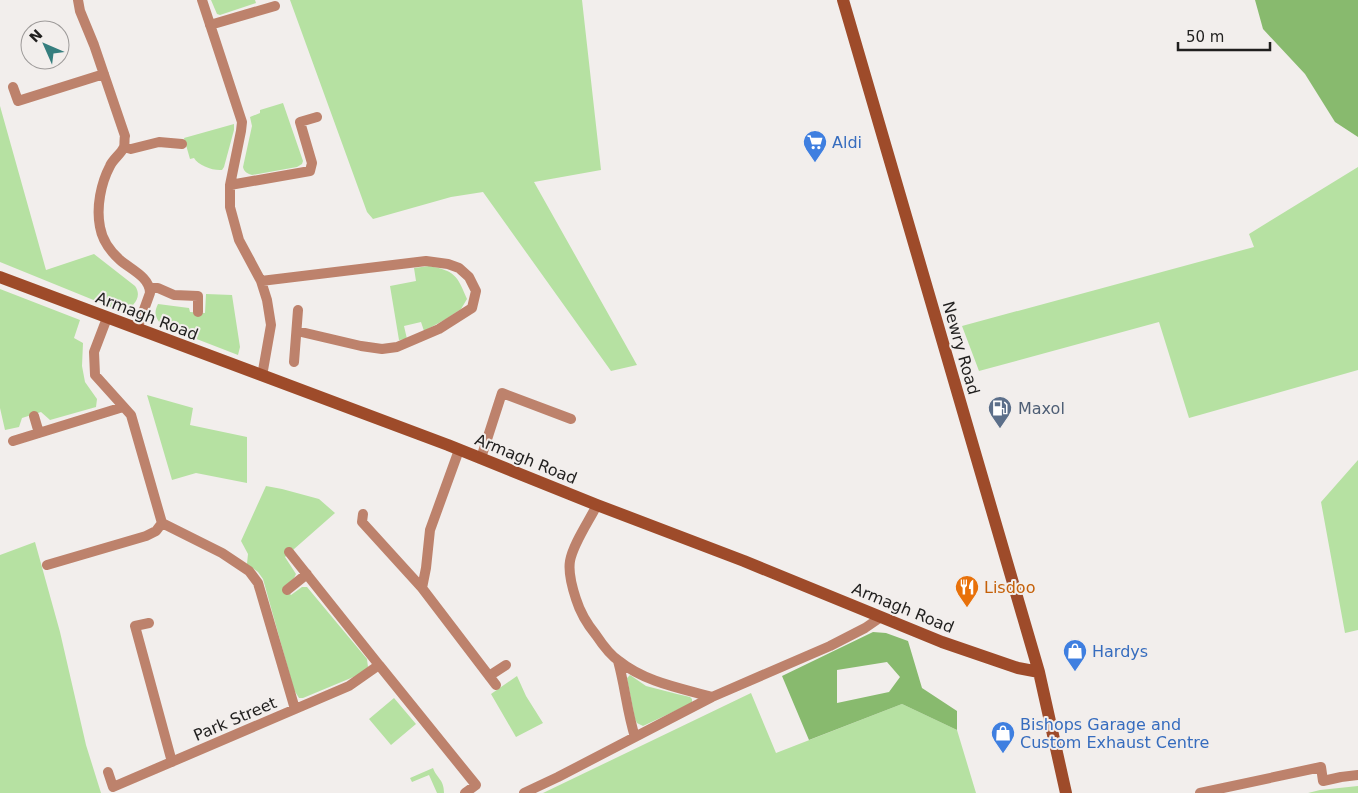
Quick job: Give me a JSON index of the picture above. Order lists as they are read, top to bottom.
{
  "streets": {
    "main road": ["Armagh Road", "Newry Road"],
    "street": ["Park Street"]
  },
  "crossings": [
    ["Armagh Road", "Newry Road"]
  ],
  "places": {
    "supermarket": ["Aldi"],
    "fuel station": ["Maxol"],
    "restaurant": ["Lisdoo"],
    "shop": ["Hardys", "Bishops Garage and Custom Exhaust Centre"]
  },
  "scale_bar": "50 m",
  "north": "top left"
}
